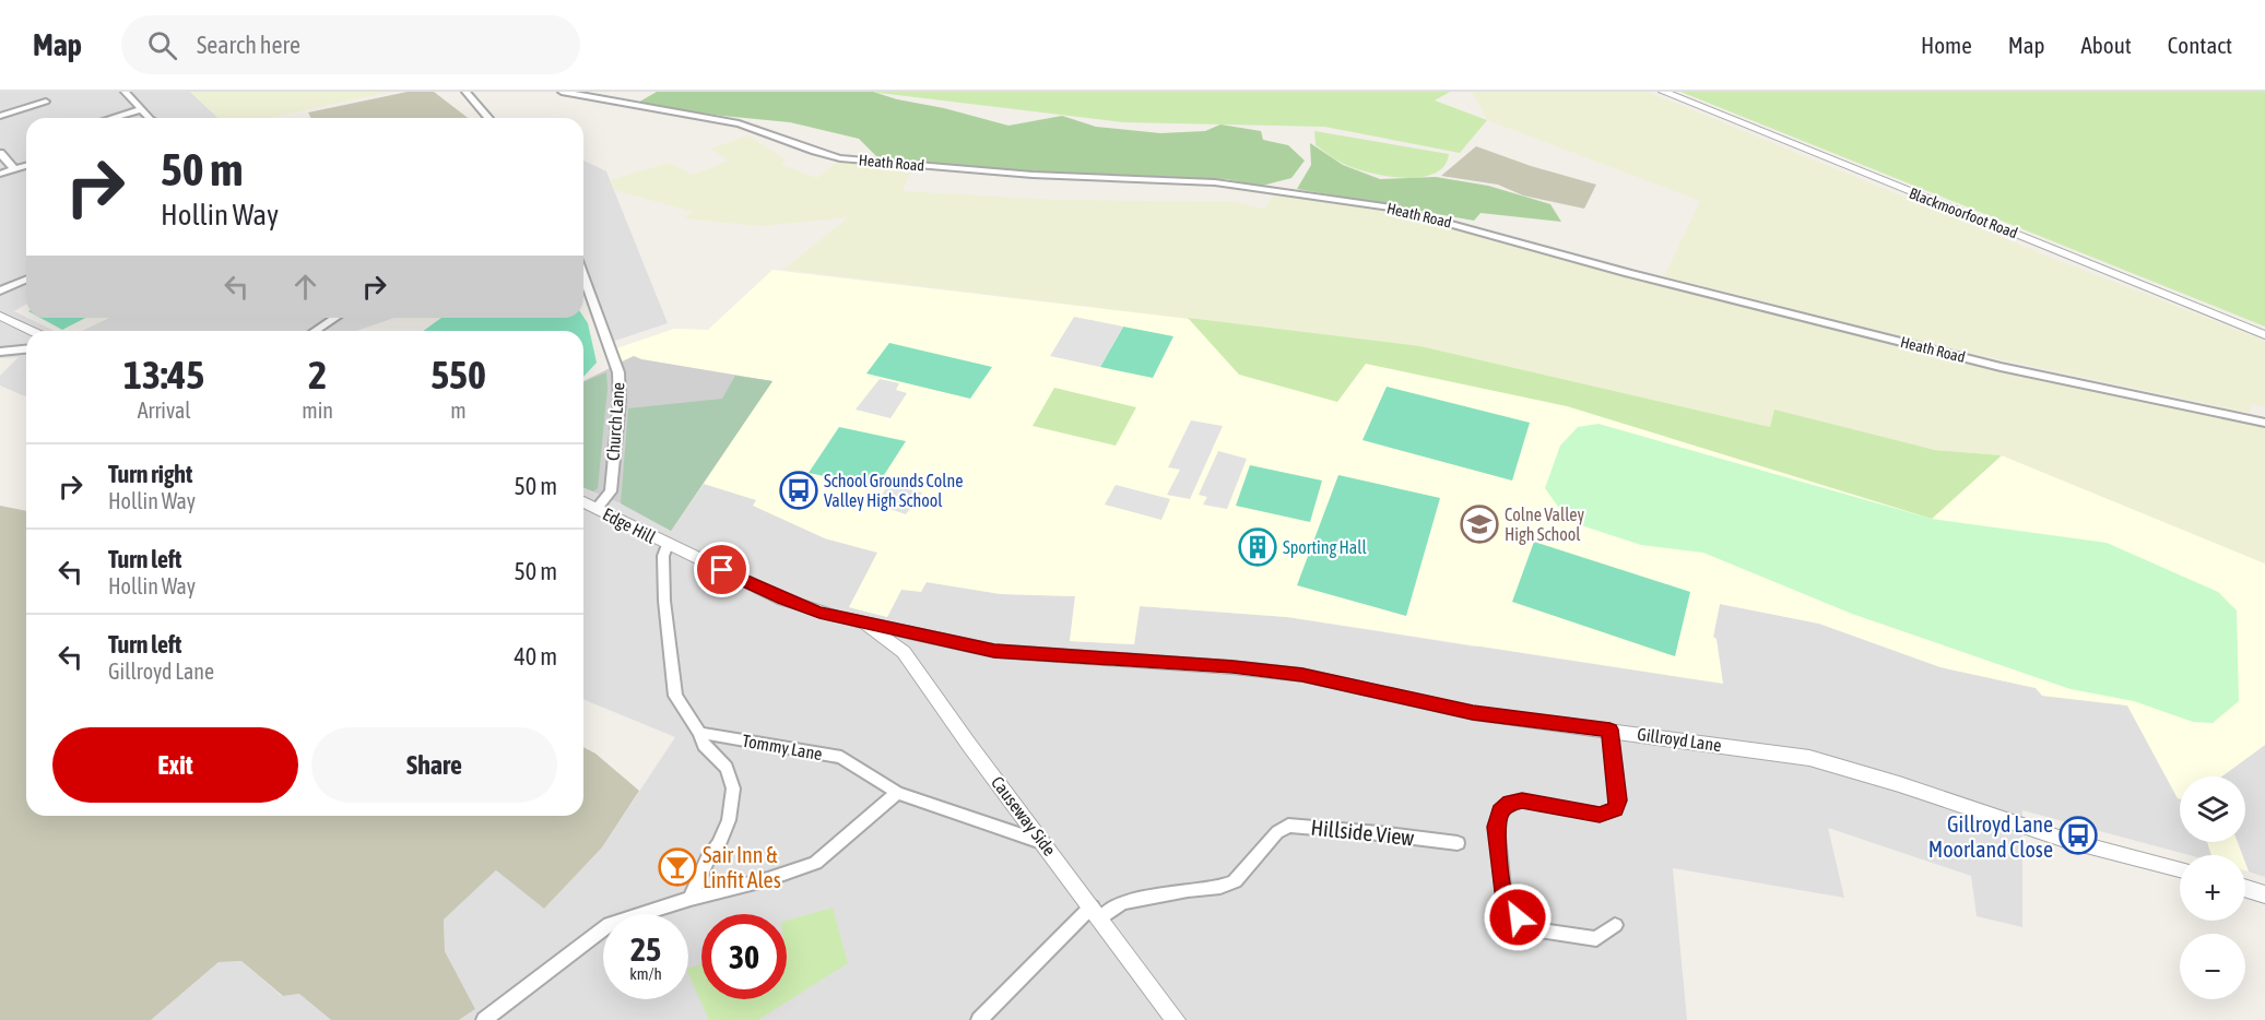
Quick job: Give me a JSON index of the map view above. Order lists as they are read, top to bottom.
{
  "streets": {
    "street": [
      "Heath Road",
      "Blackmoorfoot Road",
      "Church Lane",
      "Edge Hill",
      "Gillroyd Lane",
      "Tommy Lane",
      "Causeway Side",
      "Hillside View"
    ]
  },
  "crossings": [
    ["Church Lane", "Edge Hill"],
    ["Edge Hill", "Gillroyd Lane"],
    ["Gillroyd Lane", "Causeway Side"],
    ["Tommy Lane", "Causeway Side"],
    ["Causeway Side", "Hillside View"]
  ],
  "places": {
    "bus stop": ["School Grounds Colne Valley High School", "Gillroyd Lane Moorland Close"],
    "school or university": ["Colne Valley High School"],
    "building": ["Sporting Hall"],
    "bar": ["Sair Inn & Linfit Ales"]
  },
  "page": {
    "header": "Map",
    "search": "Search here",
    "nav": [
      "Home",
      "Map",
      "About",
      "Contact"
    ],
    "turn": ["50 m", "Hollin Way"],
    "eta": [
      "13:45",
      "Arrival",
      "2",
      "min",
      "550",
      "m"
    ],
    "list": [
      {
        "name": "Turn right",
        "note": "Hollin Way",
        "value": "50 m"
      },
      {
        "name": "Turn left",
        "note": "Hollin Way",
        "value": "50 m"
      },
      {
        "name": "Turn left",
        "note": "Gillroyd Lane",
        "value": "40 m"
      }
    ],
    "buttons": ["Exit", "Share"],
    "map_buttons": ["+", "−"],
    "speed": "25 km/h",
    "limit": "30"
  }
}
